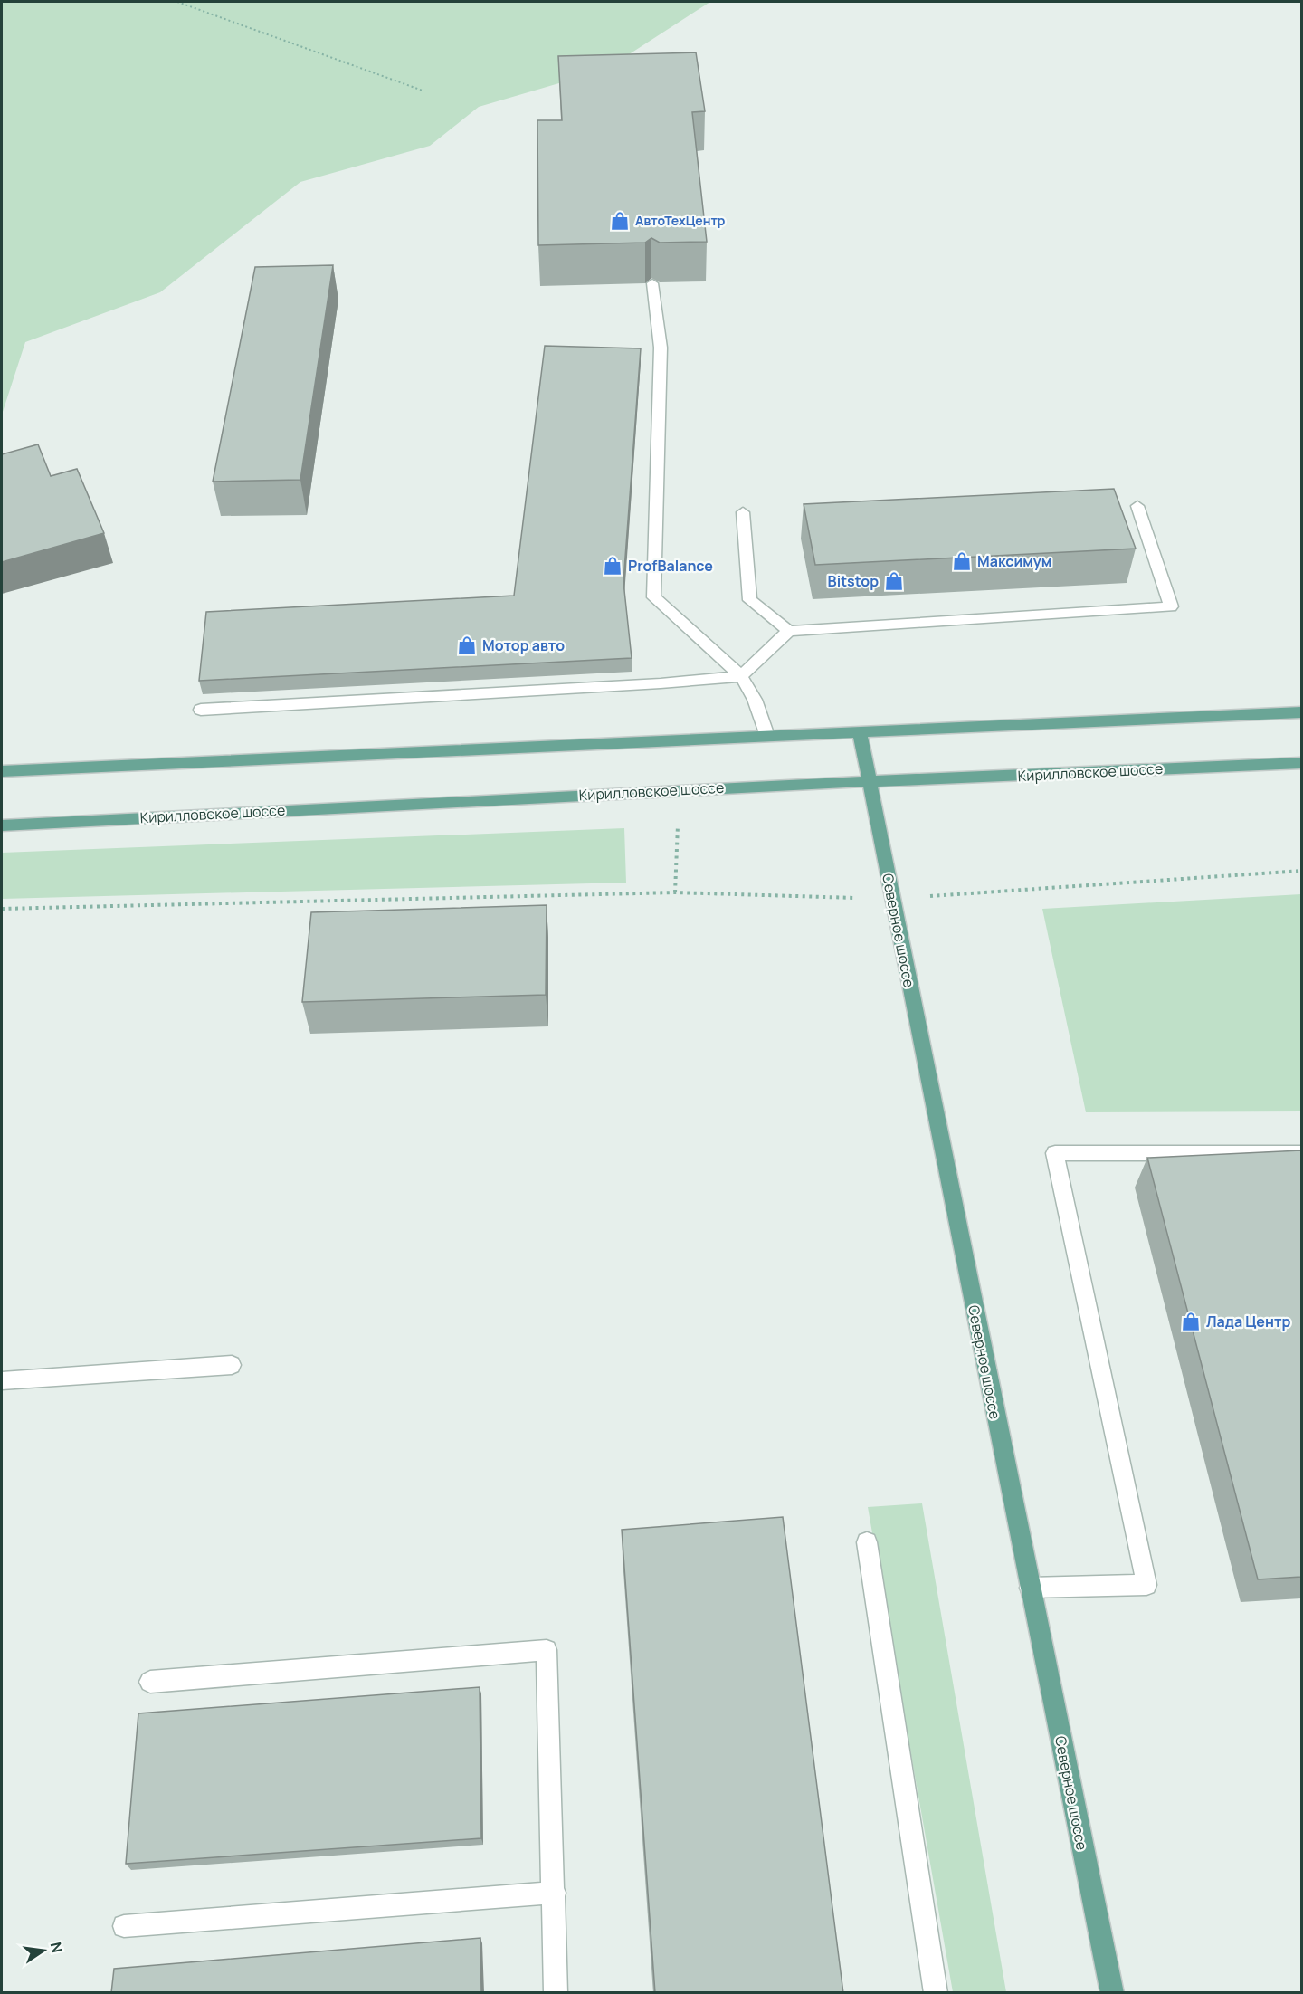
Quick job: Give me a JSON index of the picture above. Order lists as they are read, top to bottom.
{
  "streets": {
    "main road": ["Кирилловское шоссе", "Северное шоссе"]
  },
  "crossings": [
    ["Кирилловское шоссе", "Северное шоссе"]
  ],
  "places": {
    "shop": [
      "АвтоТехЦентр",
      "Максимум",
      "ProfBalance",
      "Bitstop",
      "Мотор авто",
      "Лада Центр"
    ]
  },
  "north": "right"
}
